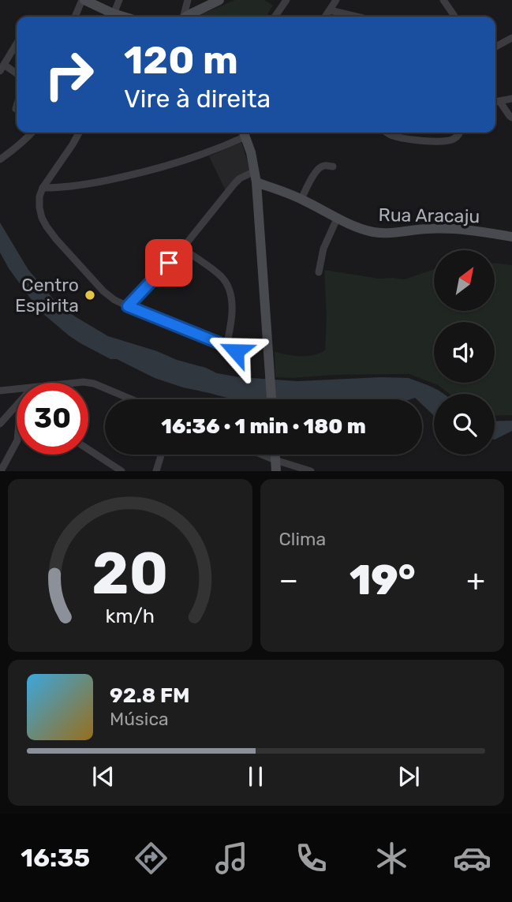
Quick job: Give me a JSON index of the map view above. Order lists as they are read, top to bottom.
{
  "streets": {
    "street": ["Rua Aracaju"]
  },
  "places": ["Centro Espirita"],
  "north": "top right",
  "page": {
    "turn": ["120 m", "Vire à direita"],
    "limit": "30",
    "trip": "16:36 · 1 min · 180 m",
    "tile": "Clima",
    "heat": ["−", "19°", "+"],
    "song": ["92.8 FM", "Música"],
    "tabs": "16:35",
    "gauge": ["20", "km/h"]
  }
}
